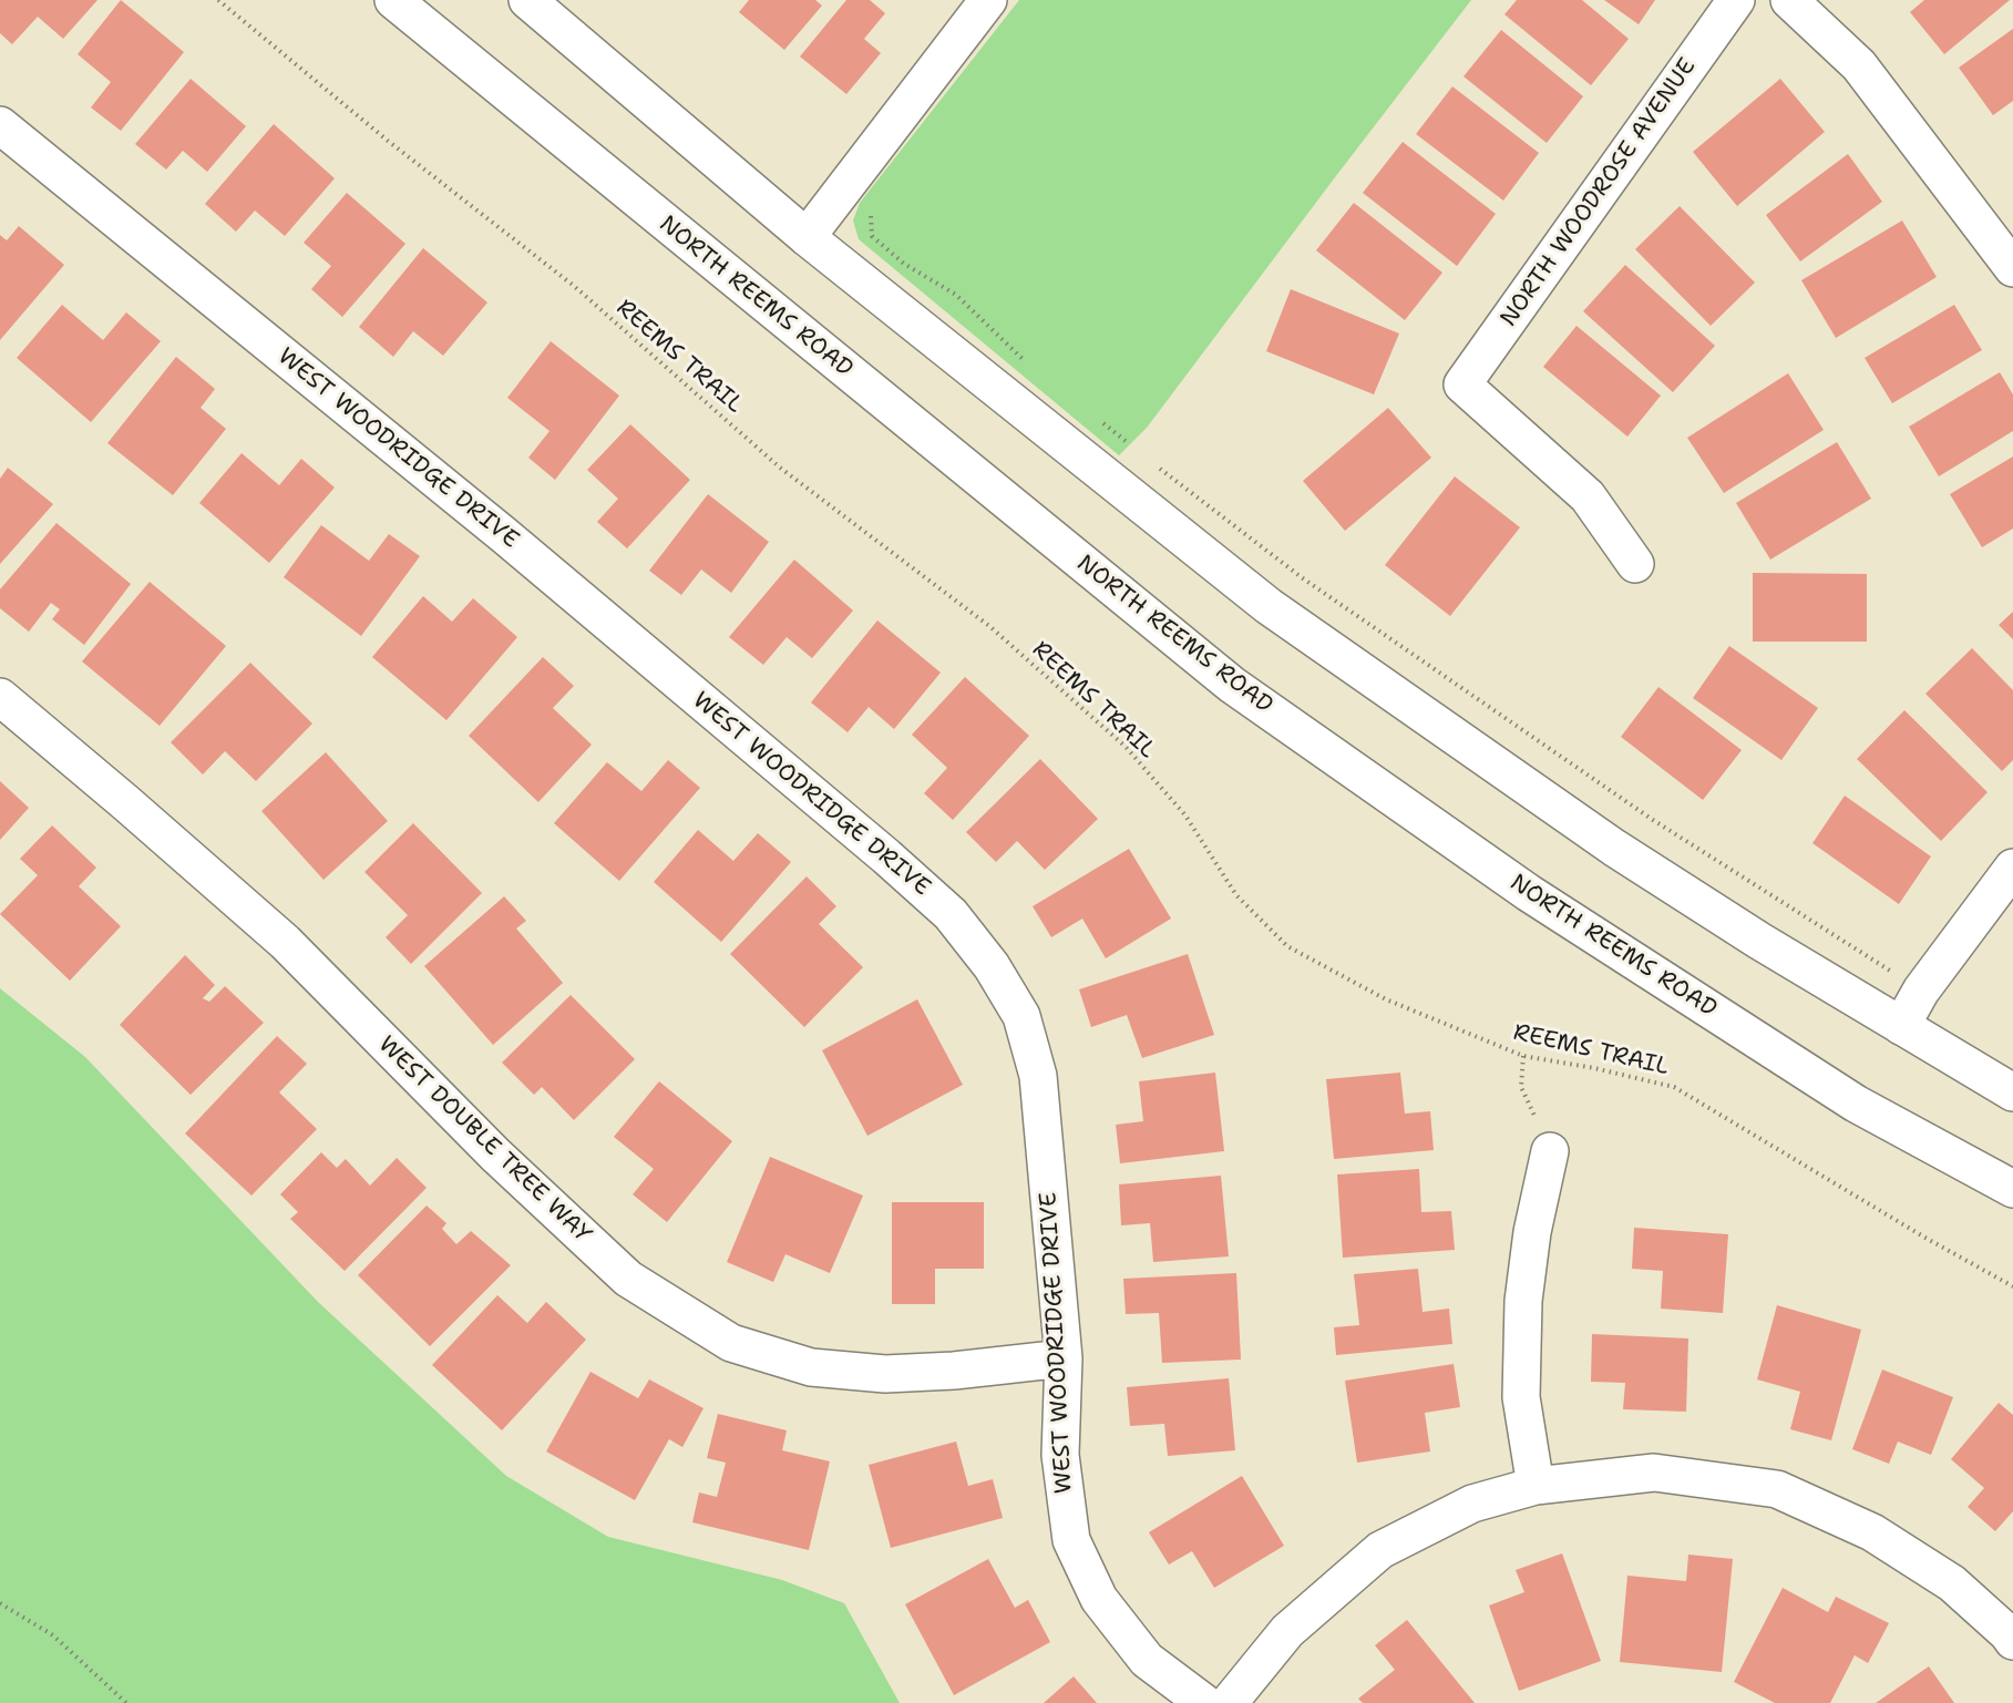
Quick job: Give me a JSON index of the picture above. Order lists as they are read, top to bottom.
{
  "streets": {
    "street": [
      "NORTH WOODROSE AVENUE",
      "NORTH REEMS ROAD",
      "WEST WOODRIDGE DRIVE",
      "WEST DOUBLE TREE WAY"
    ],
    "path": ["REEMS TRAIL"]
  },
  "crossings": [
    ["WEST WOODRIDGE DRIVE", "WEST DOUBLE TREE WAY"]
  ]
}
